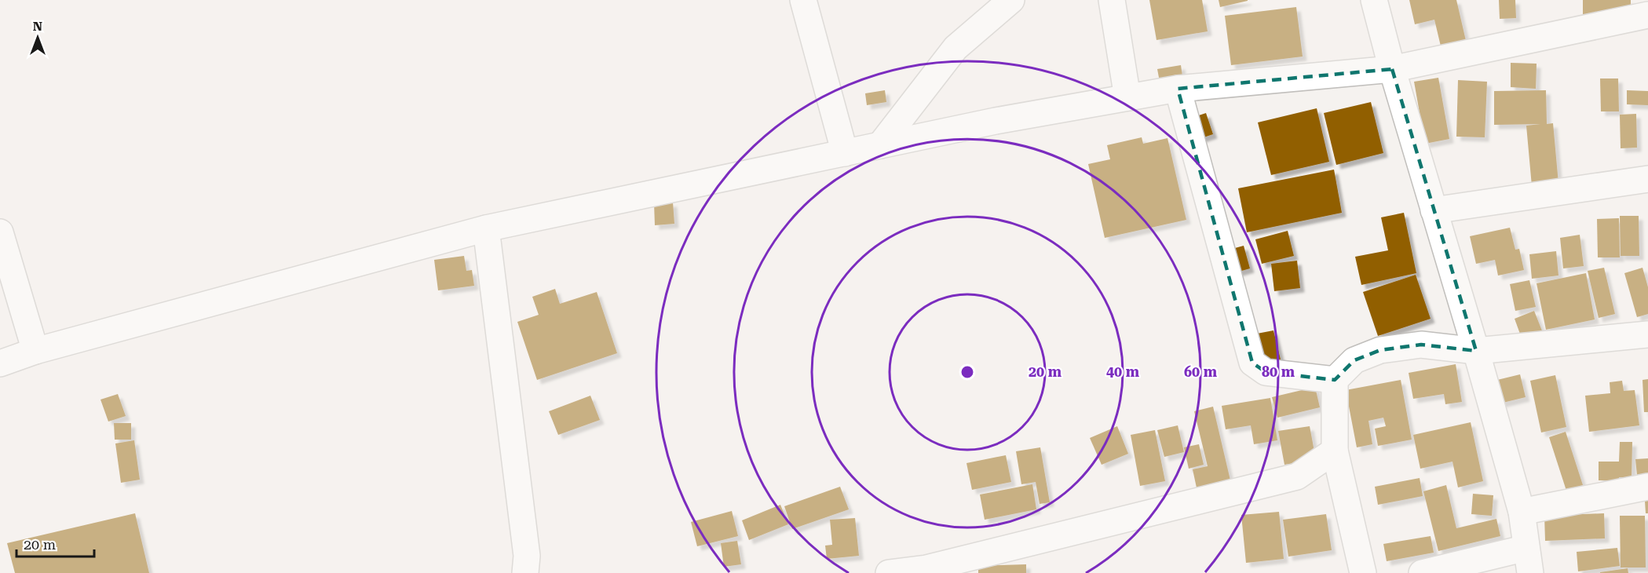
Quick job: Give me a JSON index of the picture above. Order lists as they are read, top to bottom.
{
  "scale_bar": "20 m",
  "north": "top",
  "rings": [
    "20 m",
    "40 m",
    "60 m",
    "80 m"
  ]
}
